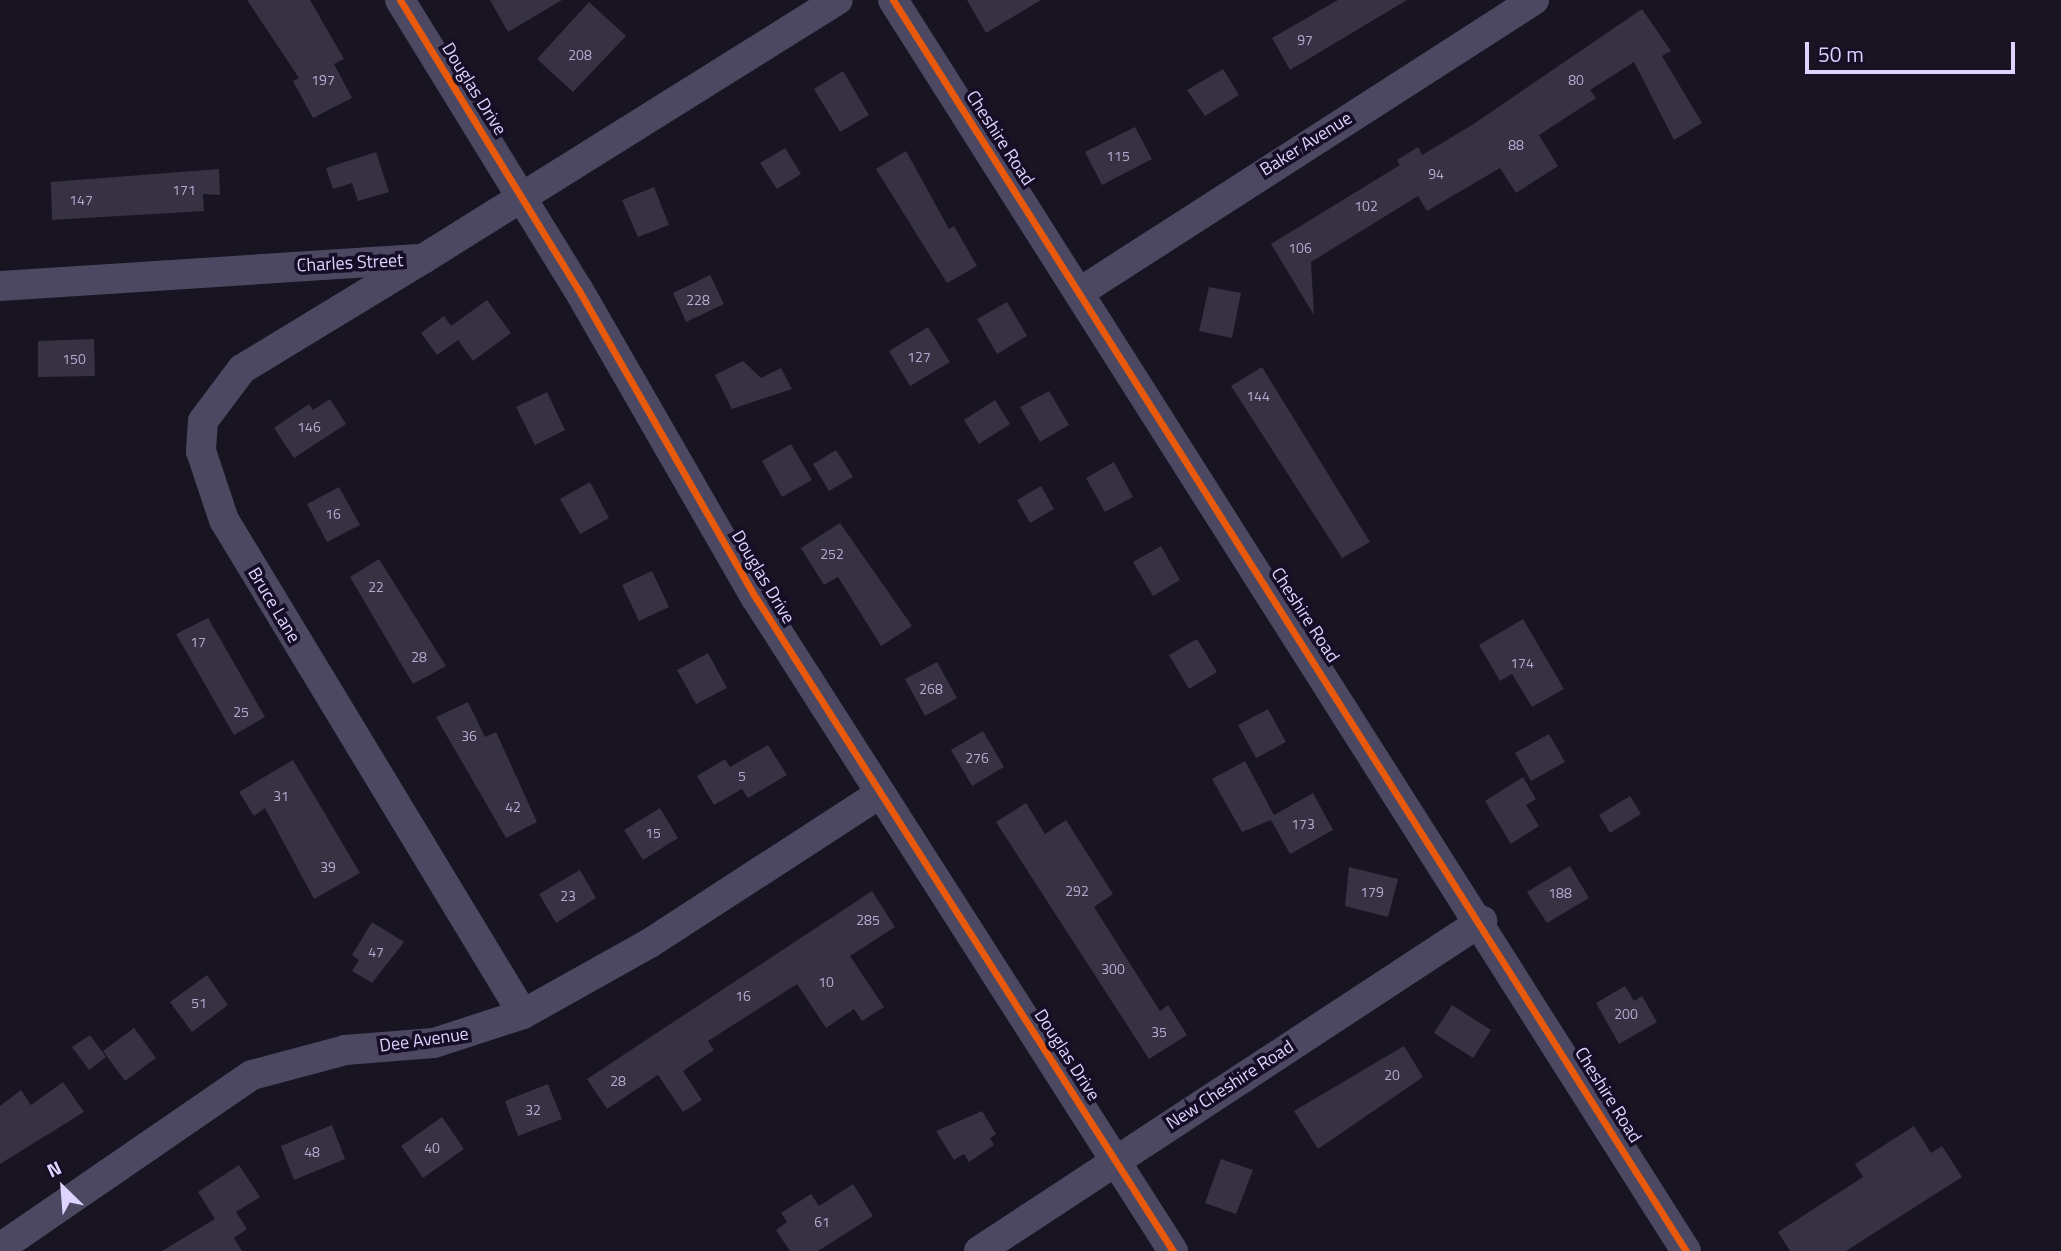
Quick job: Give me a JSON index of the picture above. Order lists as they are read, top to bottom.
{
  "streets": {
    "street": [
      "Douglas Drive",
      "Cheshire Road",
      "Baker Avenue",
      "Charles Street",
      "Bruce Lane",
      "Dee Avenue",
      "New Cheshire Road"
    ]
  },
  "crossings": [
    ["Douglas Drive", "Charles Street"],
    ["Douglas Drive", "Dee Avenue"],
    ["Douglas Drive", "New Cheshire Road"],
    ["Cheshire Road", "Baker Avenue"],
    ["Cheshire Road", "New Cheshire Road"],
    ["Charles Street", "Bruce Lane"],
    ["Bruce Lane", "Dee Avenue"]
  ],
  "house_numbers": [
    "97",
    "208",
    "197",
    "80",
    "88",
    "115",
    "94",
    "171",
    "147",
    "102",
    "106",
    "228",
    "127",
    "150",
    "144",
    "146",
    "16",
    "252",
    "22",
    "17",
    "28",
    "174",
    "268",
    "25",
    "36",
    "276",
    "5",
    "31",
    "42",
    "173",
    "15",
    "39",
    "292",
    "179",
    "188",
    "23",
    "285",
    "47",
    "300",
    "10",
    "16",
    "51",
    "200",
    "35",
    "20",
    "28",
    "32",
    "40",
    "48",
    "61"
  ],
  "scale_bar": "50 m",
  "north": "top left"
}
